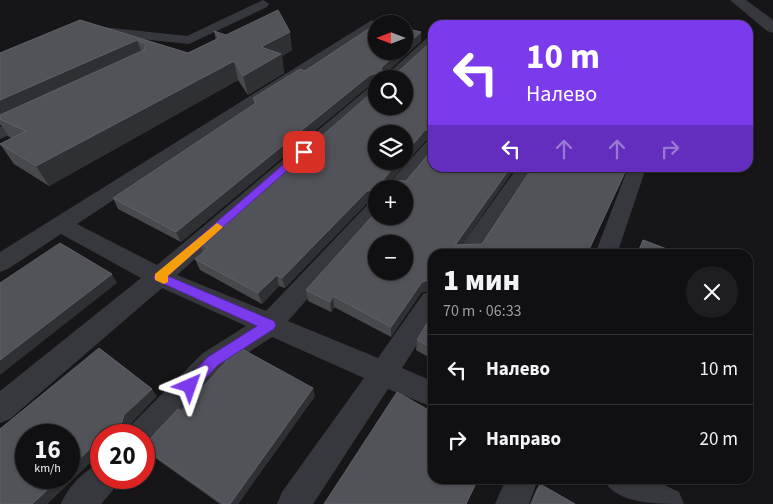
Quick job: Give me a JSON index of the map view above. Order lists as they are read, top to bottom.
{
  "north": "left",
  "page": {
    "map_buttons": ["+", "−"],
    "turn": ["10 m", "Налево"],
    "heading": ["1 мин", "70 m · 06:33"],
    "list": [
      {
        "name": "Налево",
        "value": "10 m"
      },
      {
        "name": "Направо",
        "value": "20 m"
      }
    ],
    "speed": "16 km/h",
    "limit": "20"
  }
}
